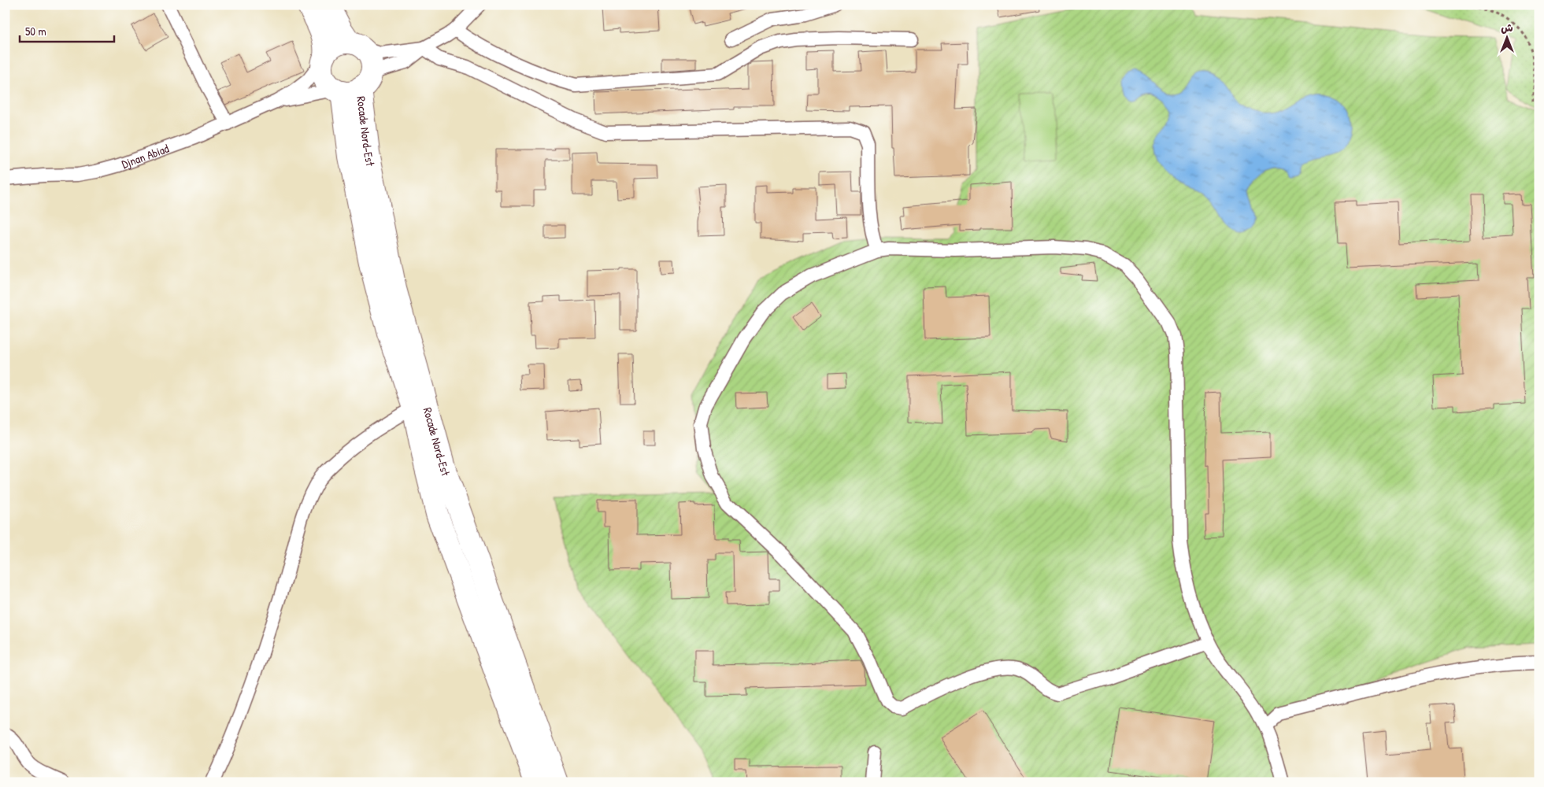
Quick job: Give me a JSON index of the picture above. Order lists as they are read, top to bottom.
{
  "streets": {
    "highway": ["Rocade Nord-Est"],
    "street": ["Djnan Abiad"]
  },
  "scale_bar": "50 m",
  "north": "top"
}
